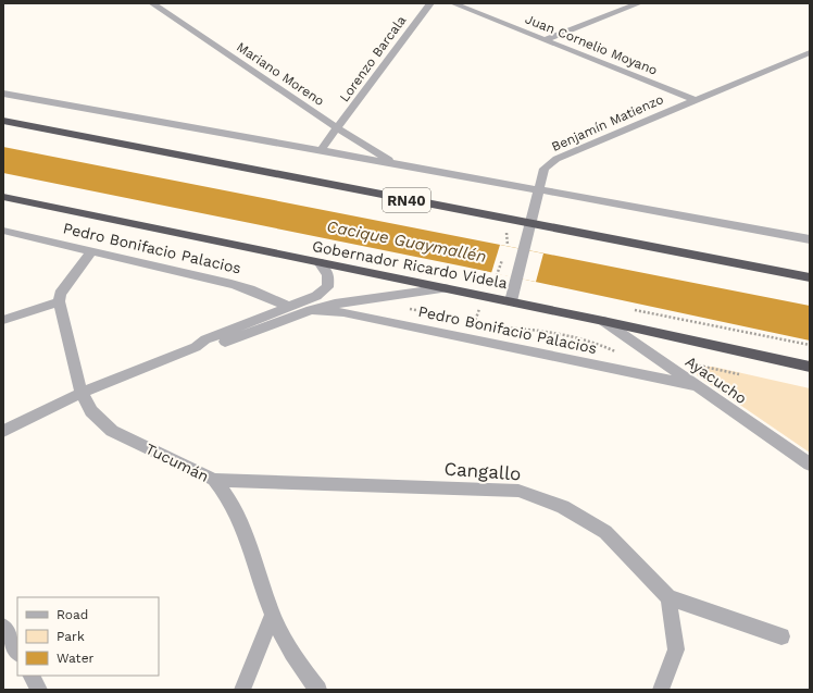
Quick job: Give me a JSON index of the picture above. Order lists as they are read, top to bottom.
{
  "streets": {
    "highway": ["RN40", "Gobernador Ricardo Videla"],
    "street": [
      "Juan Cornelio Moyano",
      "Lorenzo Barcala",
      "Mariano Moreno",
      "Benjamín Matienzo",
      "Pedro Bonifacio Palacios",
      "Ayacucho",
      "Tucumán",
      "Cangallo"
    ]
  },
  "crossings": [
    ["Juan Cornelio Moyano", "Benjamín Matienzo"],
    ["Lorenzo Barcala", "Mariano Moreno"],
    ["Benjamín Matienzo", "RN40"],
    ["Benjamín Matienzo", "Gobernador Ricardo Videla"],
    ["Pedro Bonifacio Palacios", "Ayacucho"],
    ["Gobernador Ricardo Videla", "Ayacucho"],
    ["Tucumán", "Cangallo"]
  ],
  "water": ["Cacique Guaymallén"],
  "legend": ["Road", "Park", "Water"]
}
